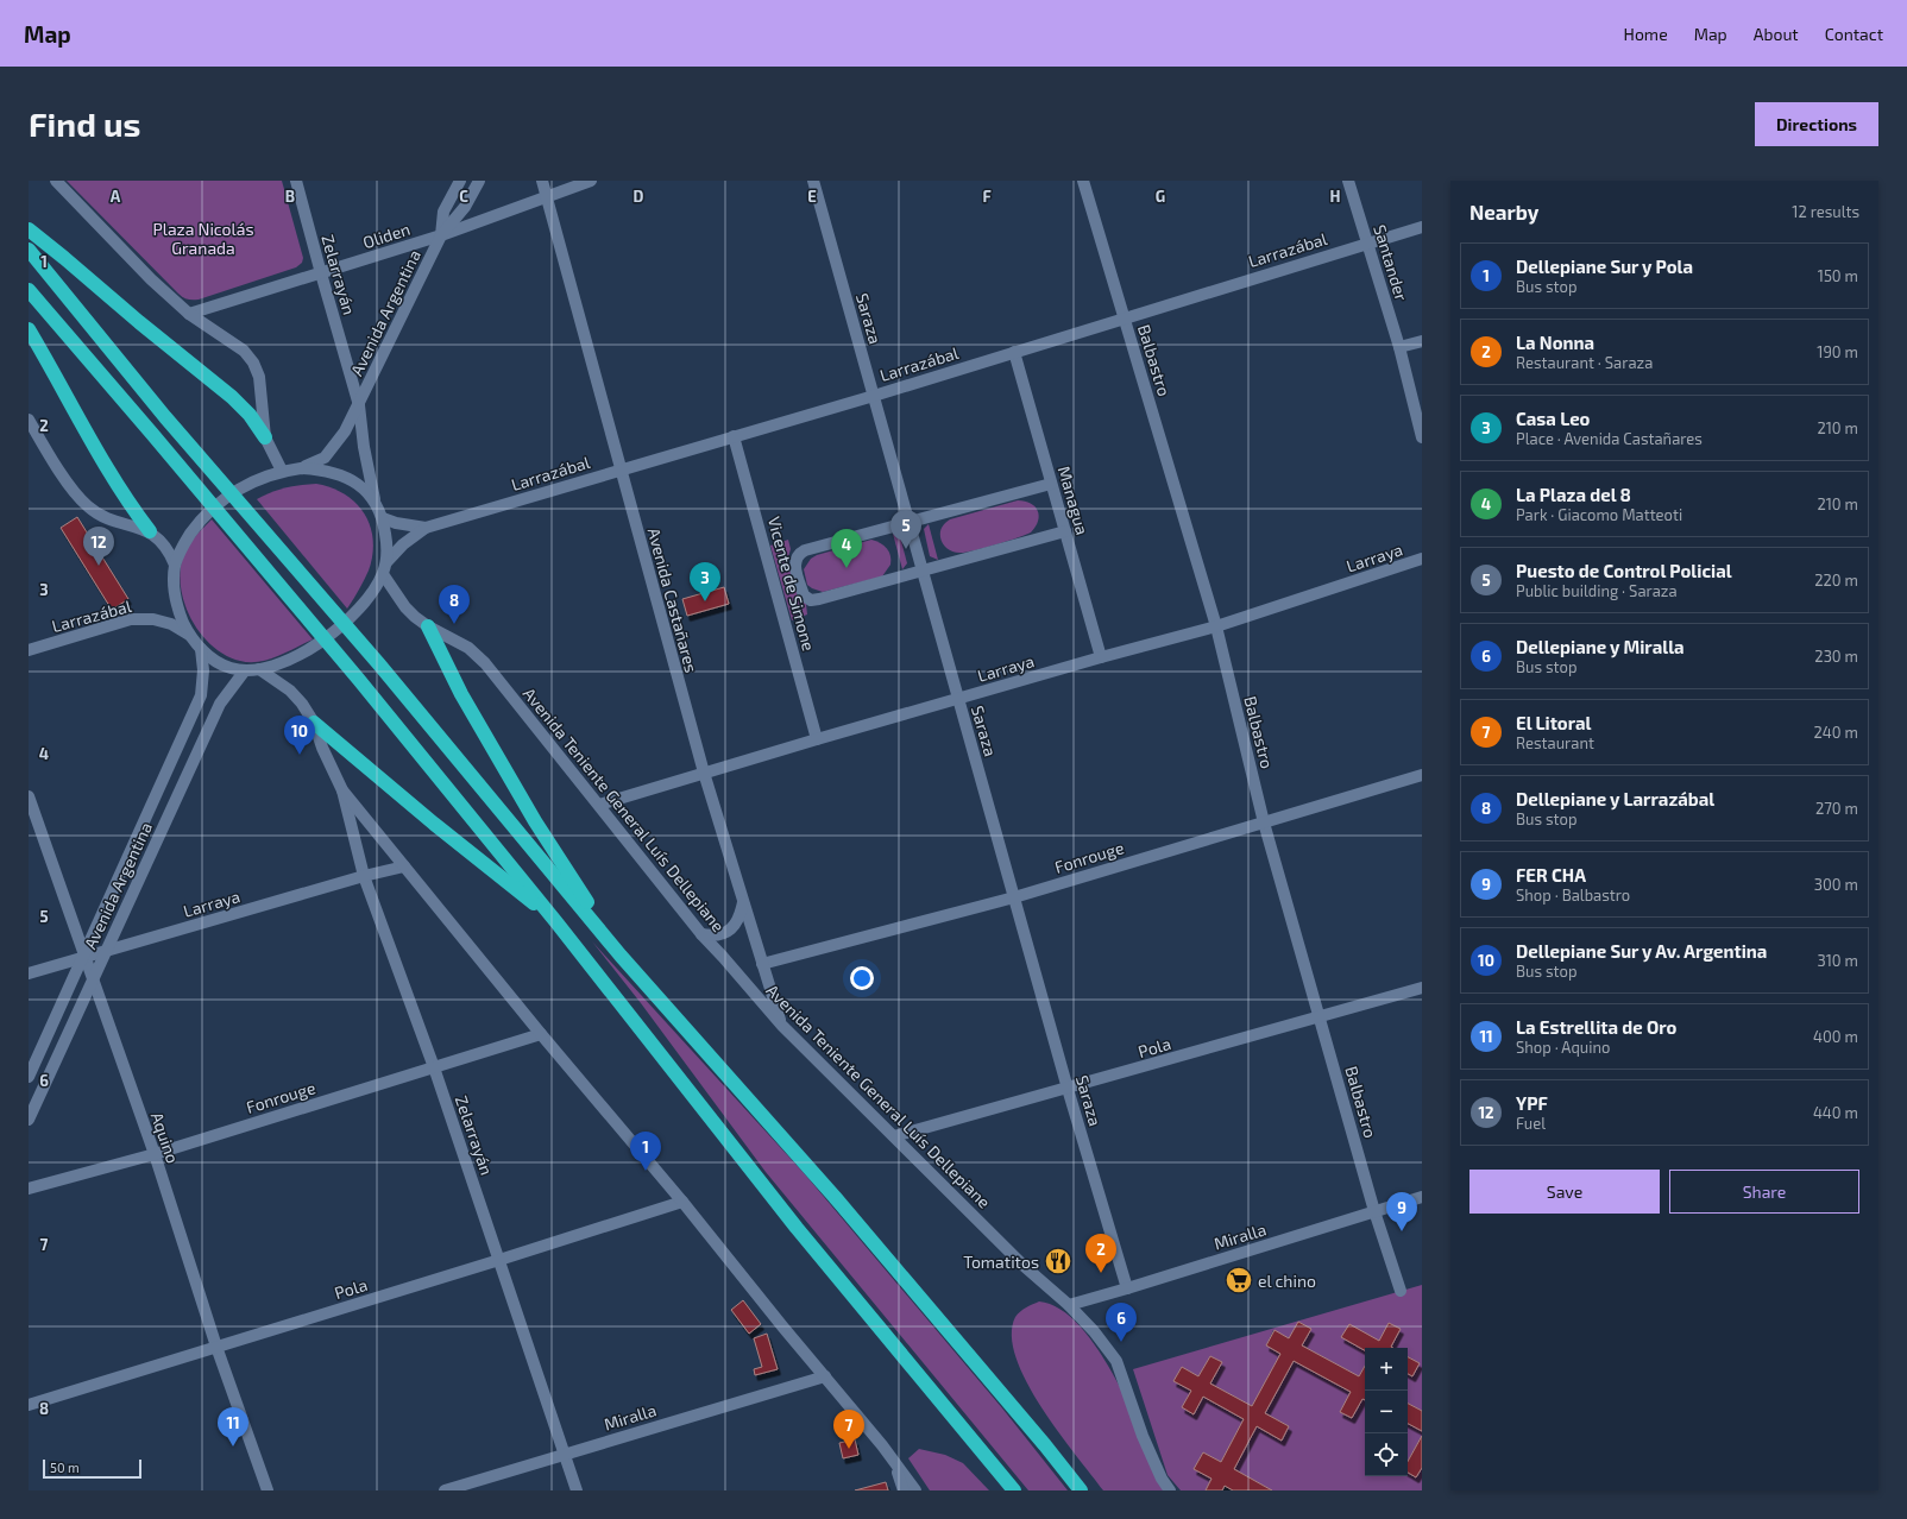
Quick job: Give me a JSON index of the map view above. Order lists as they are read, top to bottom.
{
  "streets": {
    "street": [
      "Oliden",
      "Larrazábal",
      "Santander",
      "Zelarrayán",
      "Avenida Argentina",
      "Saraza",
      "Balbastro",
      "Managua",
      "Larraya",
      "Vicente de Simone",
      "Avenida Castañares",
      "Avenida Teniente General Luís Dellepiane",
      "Fonrouge",
      "Pola",
      "Aquino",
      "Miralla"
    ]
  },
  "crossings": [
    ["Oliden", "Zelarrayán"],
    ["Oliden", "Avenida Argentina"],
    ["Oliden", "Avenida Castañares"],
    ["Larrazábal", "Santander"],
    ["Larrazábal", "Saraza"],
    ["Larrazábal", "Balbastro"],
    ["Larrazábal", "Managua"],
    ["Larrazábal", "Vicente de Simone"],
    ["Larrazábal", "Avenida Castañares"],
    ["Zelarrayán", "Avenida Argentina"],
    ["Zelarrayán", "Larraya"],
    ["Zelarrayán", "Fonrouge"],
    ["Zelarrayán", "Pola"],
    ["Zelarrayán", "Miralla"],
    ["Avenida Argentina", "Larraya"],
    ["Avenida Argentina", "Aquino"],
    ["Saraza", "Larraya"],
    ["Saraza", "Vicente de Simone"],
    ["Saraza", "Fonrouge"],
    ["Saraza", "Pola"],
    ["Saraza", "Miralla"],
    ["Balbastro", "Larraya"],
    ["Balbastro", "Fonrouge"],
    ["Balbastro", "Pola"],
    ["Balbastro", "Miralla"],
    ["Managua", "Larraya"],
    ["Larraya", "Vicente de Simone"],
    ["Larraya", "Avenida Castañares"],
    ["Larraya", "Avenida Teniente General Luís Dellepiane"],
    ["Larraya", "Aquino"],
    ["Avenida Castañares", "Avenida Teniente General Luís Dellepiane"],
    ["Avenida Castañares", "Fonrouge"],
    ["Avenida Teniente General Luís Dellepiane", "Pola"],
    ["Avenida Teniente General Luís Dellepiane", "Miralla"],
    ["Fonrouge", "Aquino"],
    ["Pola", "Aquino"]
  ],
  "parks": ["Plaza Nicolás Granada"],
  "places": {
    "restaurant": ["Tomatitos"],
    "supermarket": ["el chino"]
  },
  "scale_bar": "50 m",
  "page": {
    "header": "Map",
    "nav": [
      "Home",
      "Map",
      "About",
      "Contact"
    ],
    "buttons": [
      "Directions",
      ["Save", "Share"]
    ],
    "title": "Find us",
    "heading": ["Nearby", "12 results"],
    "list": [
      {
        "mark": "1",
        "name": "Dellepiane Sur y Pola",
        "note": "Bus stop",
        "value": "150 m"
      },
      {
        "mark": "2",
        "name": "La Nonna",
        "note": "Restaurant · Saraza",
        "value": "190 m"
      },
      {
        "mark": "3",
        "name": "Casa Leo",
        "note": "Place · Avenida Castañares",
        "value": "210 m"
      },
      {
        "mark": "4",
        "name": "La Plaza del 8",
        "note": "Park · Giacomo Matteoti",
        "value": "210 m"
      },
      {
        "mark": "5",
        "name": "Puesto de Control Policial",
        "note": "Public building · Saraza",
        "value": "220 m"
      },
      {
        "mark": "6",
        "name": "Dellepiane y Miralla",
        "note": "Bus stop",
        "value": "230 m"
      },
      {
        "mark": "7",
        "name": "El Litoral",
        "note": "Restaurant",
        "value": "240 m"
      },
      {
        "mark": "8",
        "name": "Dellepiane y Larrazábal",
        "note": "Bus stop",
        "value": "270 m"
      },
      {
        "mark": "9",
        "name": "FER CHA",
        "note": "Shop · Balbastro",
        "value": "300 m"
      },
      {
        "mark": "10",
        "name": "Dellepiane Sur y Av. Argentina",
        "note": "Bus stop",
        "value": "310 m"
      },
      {
        "mark": "11",
        "name": "La Estrellita de Oro",
        "note": "Shop · Aquino",
        "value": "400 m"
      },
      {
        "mark": "12",
        "name": "YPF",
        "note": "Fuel",
        "value": "440 m"
      }
    ],
    "pins": [
      "5",
      "12",
      "4",
      "3",
      "8",
      "10",
      "1",
      "9",
      "2",
      "6",
      "11",
      "7"
    ],
    "map_buttons": ["+", "−"],
    "scale": "50 m"
  },
  "grid": {
    "columns": [
      "A",
      "B",
      "C",
      "D",
      "E",
      "F",
      "G",
      "H"
    ],
    "rows": [
      "1",
      "2",
      "3",
      "4",
      "5",
      "6",
      "7",
      "8"
    ]
  }
}
